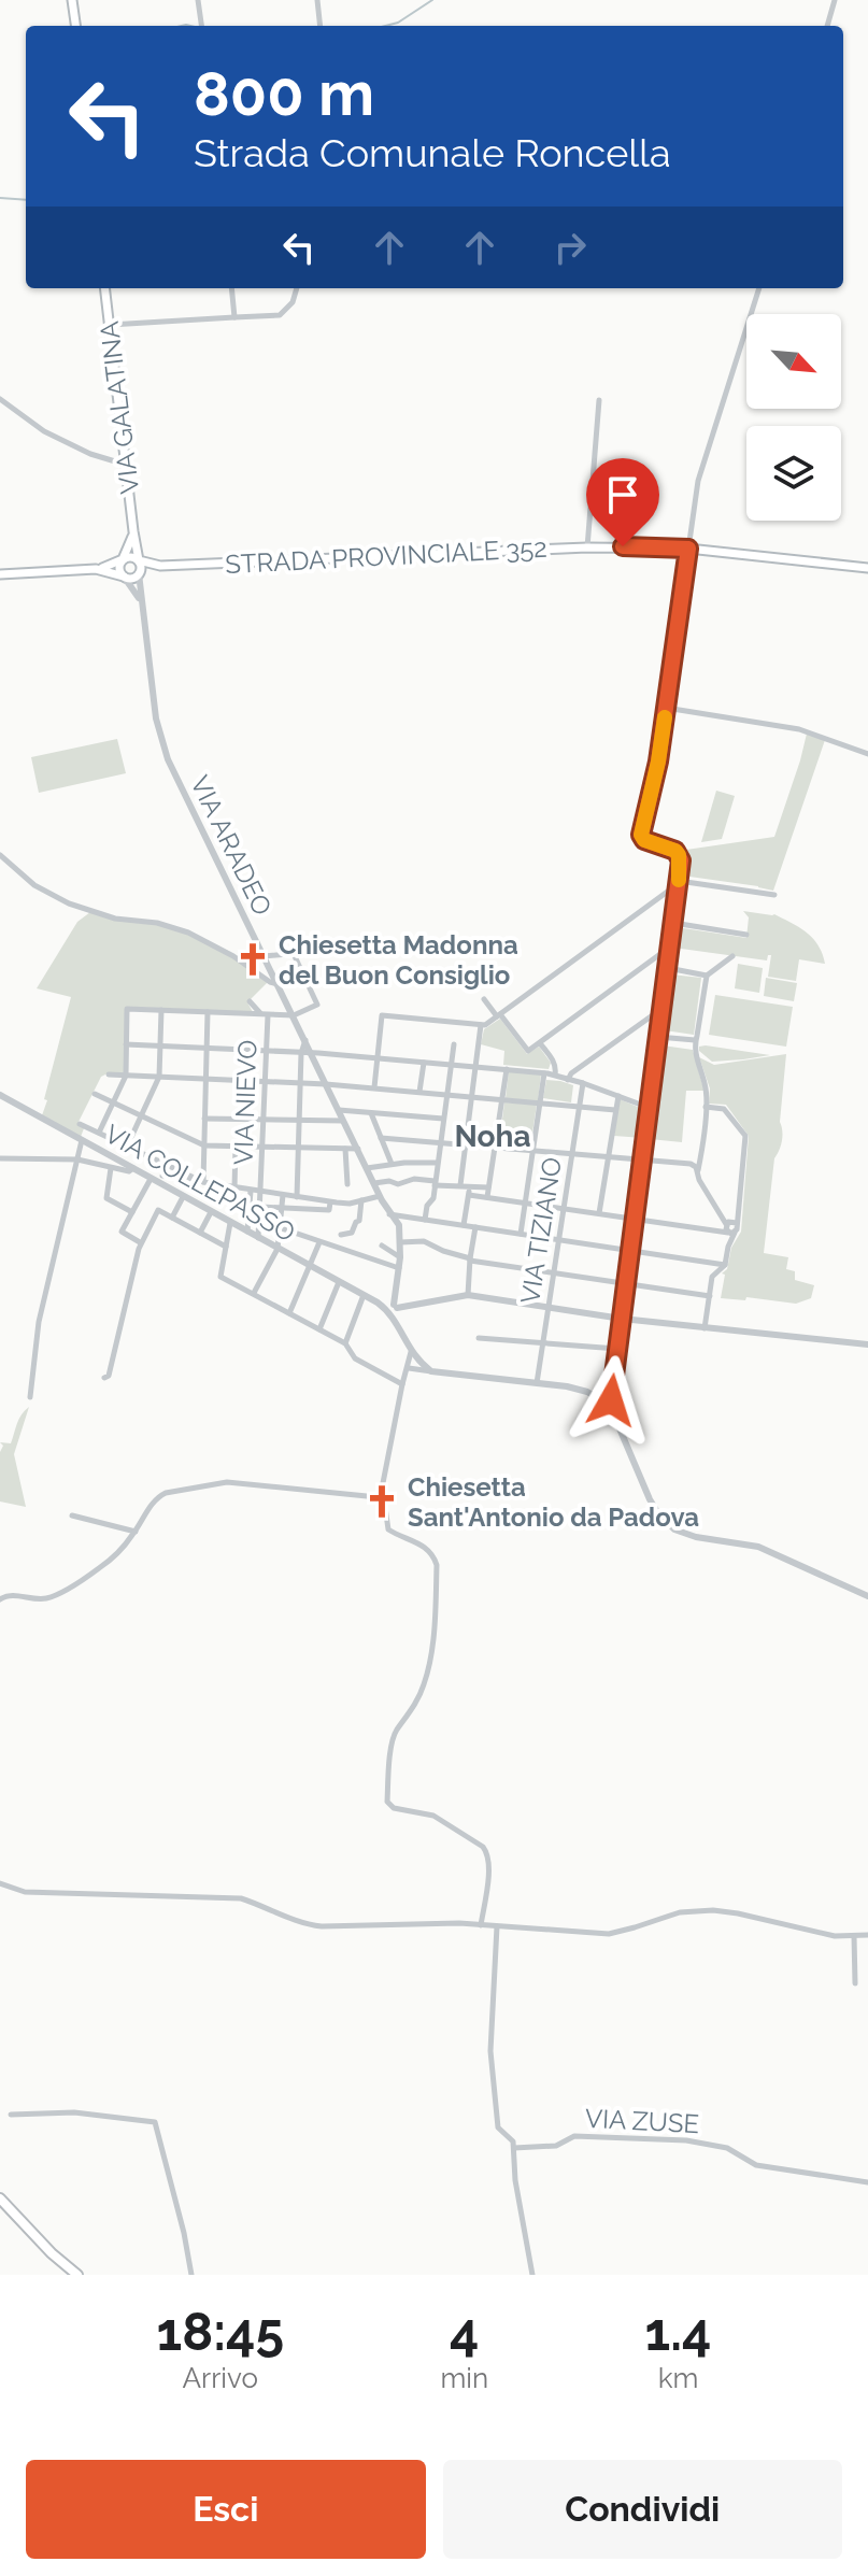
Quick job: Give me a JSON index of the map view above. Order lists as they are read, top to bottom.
{
  "streets": {
    "main road": ["VIA GALATINA", "STRADA PROVINCIALE 352"],
    "street": [
      "VIA ARADEO",
      "VIA NIEVO",
      "VIA COLLEPASSO",
      "VIA TIZIANO",
      "VIA ZUSE"
    ]
  },
  "crossings": [
    ["VIA GALATINA", "STRADA PROVINCIALE 352"],
    ["VIA GALATINA", "VIA ARADEO"],
    ["STRADA PROVINCIALE 352", "VIA ARADEO"],
    ["VIA NIEVO", "VIA COLLEPASSO"]
  ],
  "districts": ["Noha"],
  "places": {
    "church": ["Chiesetta Madonna del Buon Consiglio", "Chiesetta Sant'Antonio da Padova"]
  },
  "north": "bottom right",
  "page": {
    "turn": ["800 m", "Strada Comunale Roncella"],
    "eta": [
      "18:45",
      "Arrivo",
      "4",
      "min",
      "1.4",
      "km"
    ],
    "buttons": ["Esci", "Condividi"]
  }
}
